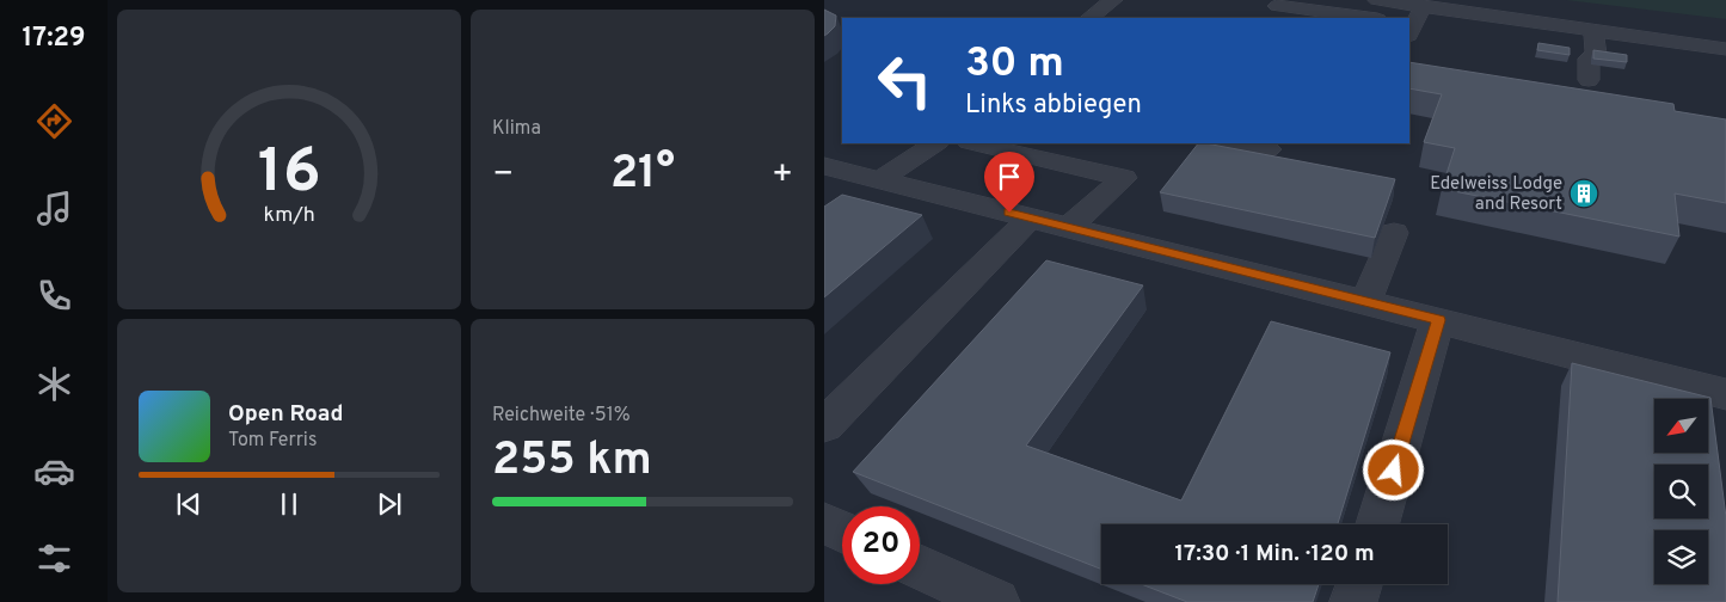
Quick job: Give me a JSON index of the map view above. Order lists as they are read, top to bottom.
{
  "places": {
    "building": ["Edelweiss Lodge and Resort"]
  },
  "north": "bottom left",
  "page": {
    "tabs": "17:29",
    "tile": [
      "Klima",
      ["Reichweite · 51%", "255 km"]
    ],
    "turn": ["30 m", "Links abbiegen"],
    "heat": ["−", "21°", "+"],
    "song": ["Open Road", "Tom Ferris"],
    "limit": "20",
    "trip": "17:30 · 1 Min. · 120 m",
    "gauge": ["16", "km/h"]
  }
}
